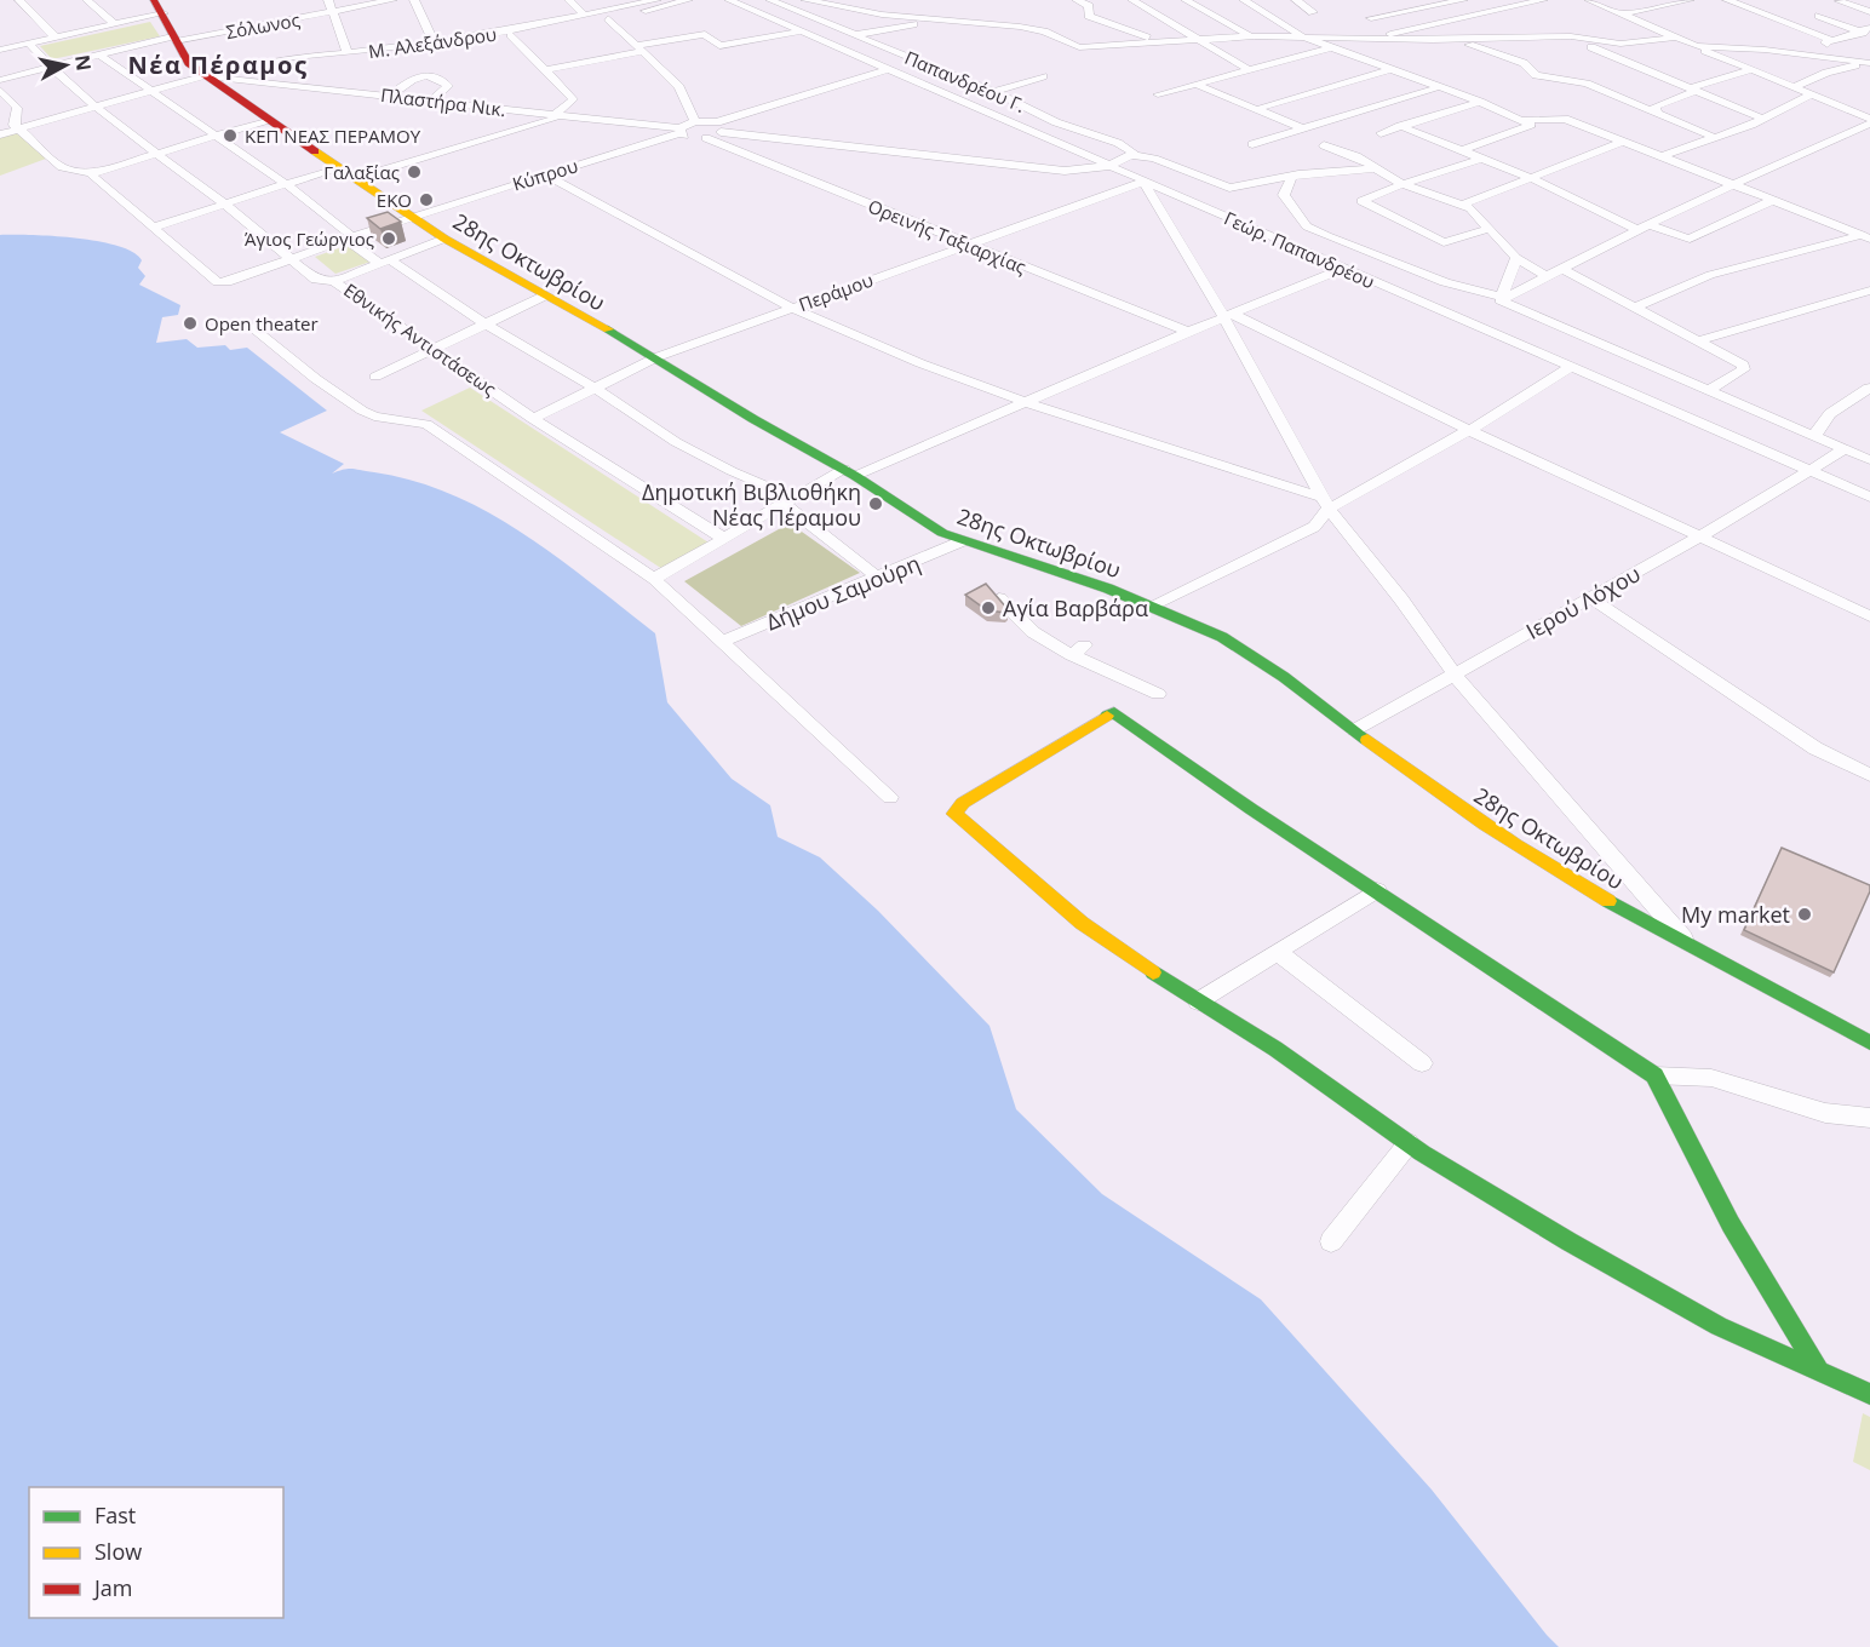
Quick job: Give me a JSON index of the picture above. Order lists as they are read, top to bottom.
{
  "streets": {
    "main road": ["28ης Οκτωβρίου"],
    "street": [
      "Σόλωνος",
      "Μ. Αλεξάνδρου",
      "Παπανδρέου Γ.",
      "Πλαστήρα Νικ.",
      "Κύπρου",
      "Ορεινής Ταξιαρχίας",
      "Γεώρ. Παπανδρέου",
      "Περάμου",
      "Εθνικής Αντιστάσεως",
      "Δήμου Σαμούρη",
      "Ιερού Λόχου"
    ]
  },
  "crossings": [
    ["Σόλωνος", "28ης Οκτωβρίου"],
    ["Σόλωνος", "Εθνικής Αντιστάσεως"],
    ["Μ. Αλεξάνδρου", "Πλαστήρα Νικ."],
    ["Μ. Αλεξάνδρου", "28ης Οκτωβρίου"],
    ["Μ. Αλεξάνδρου", "Εθνικής Αντιστάσεως"],
    ["Πλαστήρα Νικ.", "Κύπρου"],
    ["Πλαστήρα Νικ.", "Ορεινής Ταξιαρχίας"],
    ["Πλαστήρα Νικ.", "28ης Οκτωβρίου"],
    ["Κύπρου", "Ορεινής Ταξιαρχίας"],
    ["Κύπρου", "28ης Οκτωβρίου"],
    ["Κύπρου", "Εθνικής Αντιστάσεως"],
    ["Ορεινής Ταξιαρχίας", "Περάμου"],
    ["Γεώρ. Παπανδρέου", "Περάμου"],
    ["Γεώρ. Παπανδρέου", "Ιερού Λόχου"],
    ["28ης Οκτωβρίου", "Περάμου"],
    ["28ης Οκτωβρίου", "Δήμου Σαμούρη"],
    ["28ης Οκτωβρίου", "Ιερού Λόχου"],
    ["Περάμου", "Εθνικής Αντιστάσεως"]
  ],
  "districts": ["Νέα Πέραμος"],
  "places": [
    "ΚΕΠ ΝΕΑΣ ΠΕΡΑΜΟΥ",
    "Γαλαξίας",
    "EKO",
    "Άγιος Γεώργιος",
    "Open theater",
    "Δημοτική Βιβλιοθήκη Νέας Πέραμου",
    "Αγία Βαρβάρα",
    "My market"
  ],
  "legend": ["Fast", "Slow", "Jam"],
  "north": "right"
}
